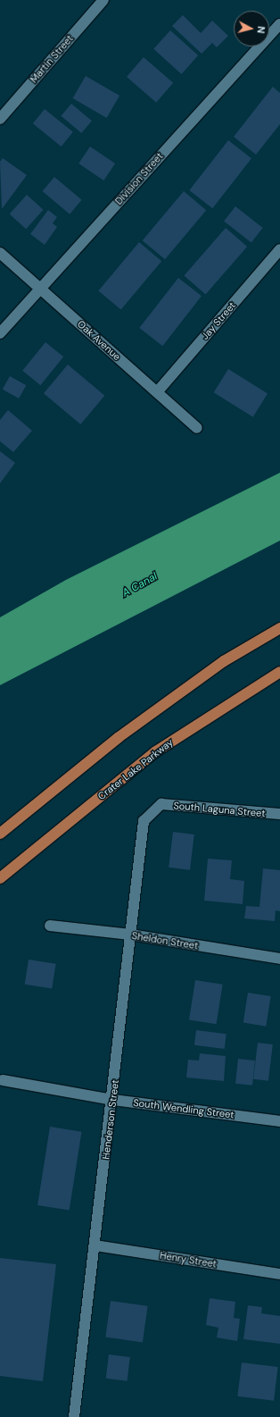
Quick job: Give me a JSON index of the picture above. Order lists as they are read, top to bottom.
{
  "streets": {
    "main road": ["Crater Lake Parkway"],
    "street": [
      "Martin Street",
      "Division Street",
      "Jay Street",
      "Oak Avenue",
      "South Laguna Street",
      "Sheldon Street",
      "South Wendling Street",
      "Henderson Street",
      "Henry Street"
    ]
  },
  "crossings": [
    ["Division Street", "Oak Avenue"],
    ["Jay Street", "Oak Avenue"],
    ["South Laguna Street", "Henderson Street"],
    ["Sheldon Street", "Henderson Street"],
    ["South Wendling Street", "Henderson Street"],
    ["Henderson Street", "Henry Street"]
  ],
  "water": ["A Canal"],
  "north": "right"
}
